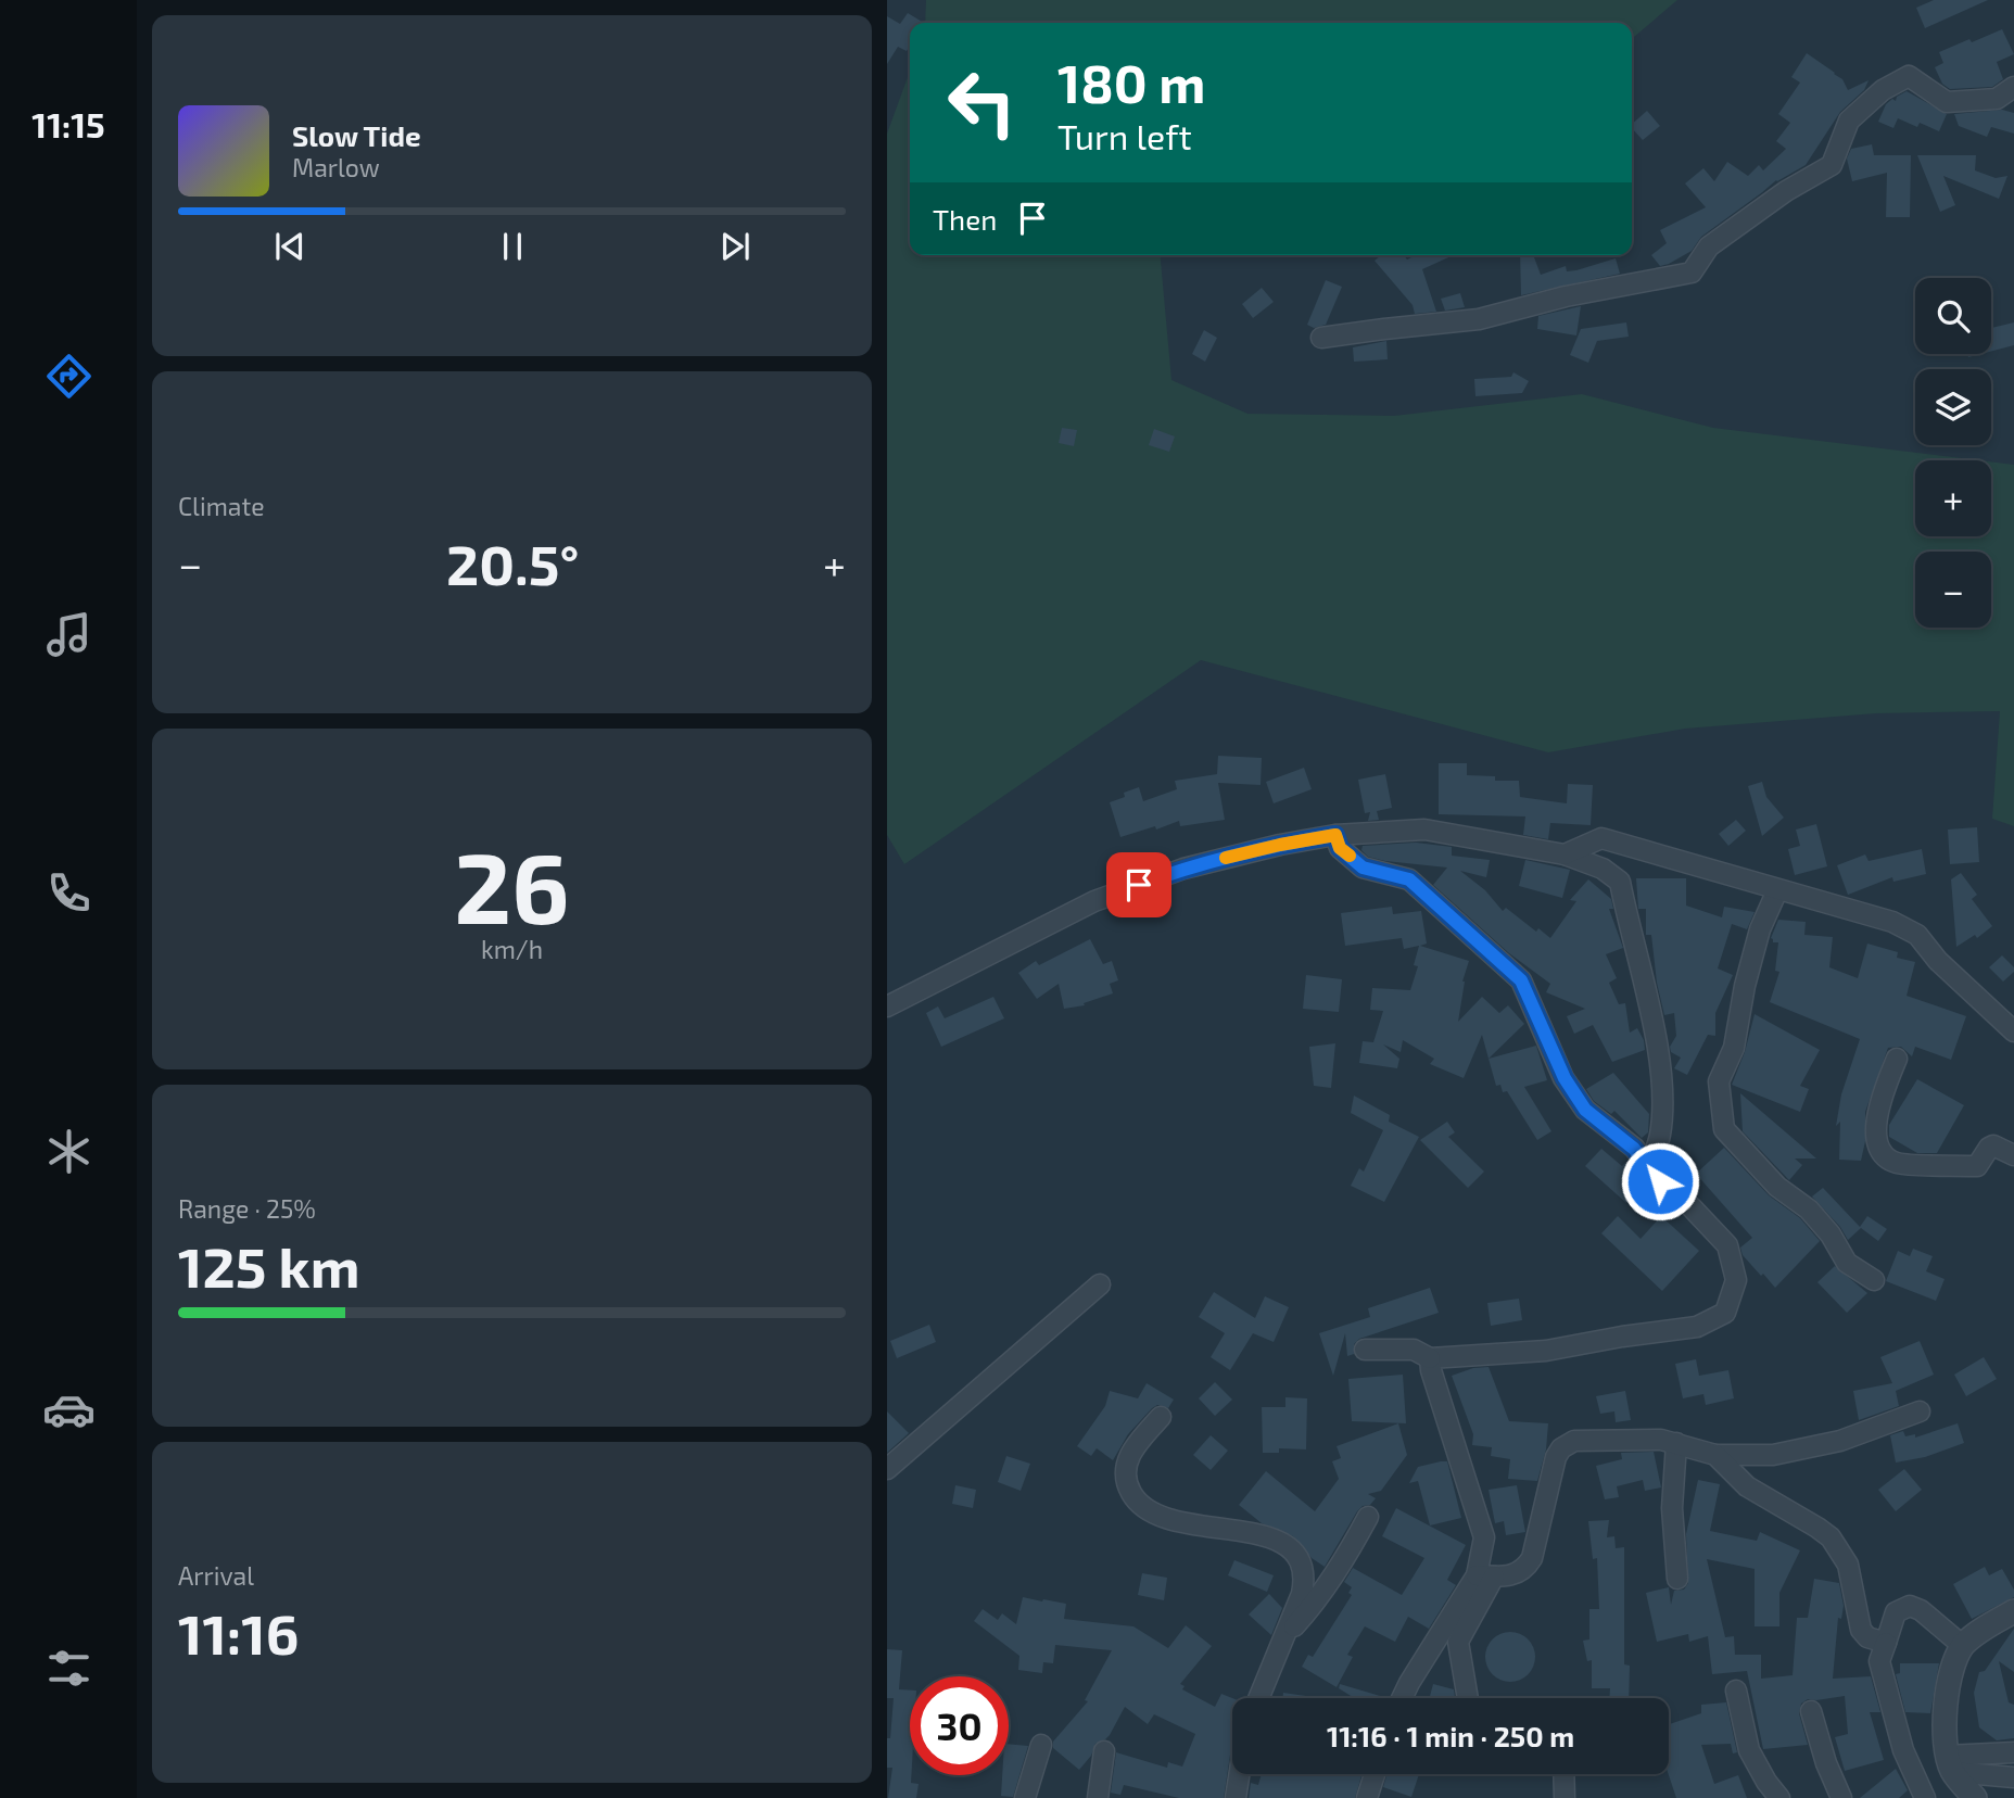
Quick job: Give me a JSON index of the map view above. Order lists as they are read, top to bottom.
{
  "page": {
    "tabs": "11:15",
    "turn": ["180 m", "Turn left"],
    "song": ["Slow Tide", "Marlow"],
    "then": "Then",
    "map_buttons": ["+", "−"],
    "tile": [
      "Climate",
      ["26", "km/h"],
      ["Range · 25%", "125 km"],
      ["Arrival", "11:16"]
    ],
    "heat": ["−", "20.5°", "+"],
    "limit": "30",
    "trip": "11:16 · 1 min · 250 m"
  }
}
